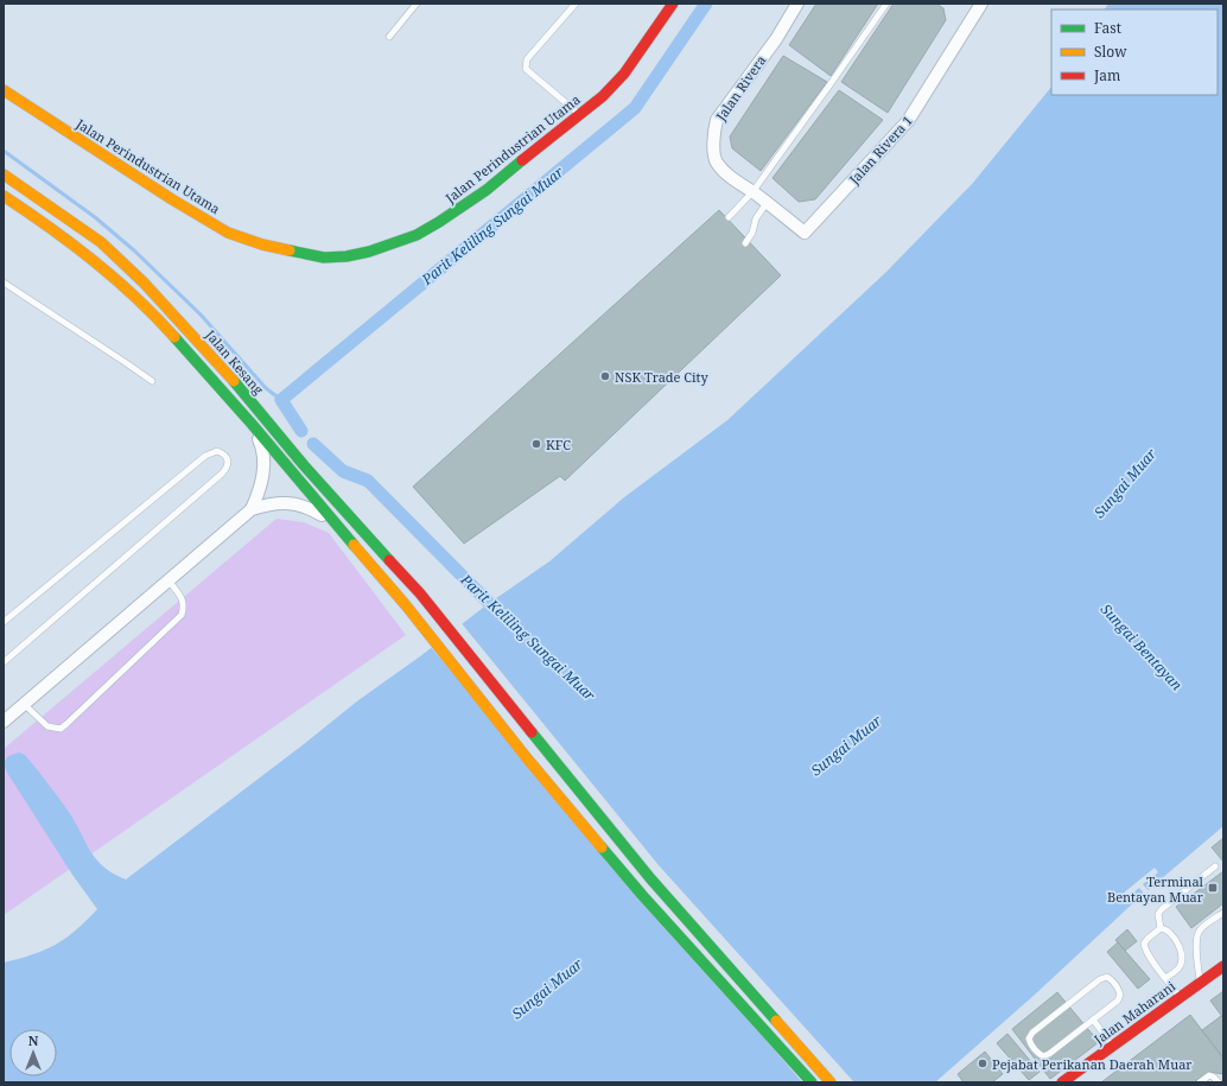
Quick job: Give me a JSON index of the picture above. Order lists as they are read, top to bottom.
{
  "streets": {
    "main road": ["Jalan Perindustrian Utama", "Jalan Kesang", "Jalan Maharani"],
    "street": ["Jalan Rivera", "Jalan Rivera 1"]
  },
  "crossings": [
    ["Jalan Rivera", "Jalan Rivera 1"]
  ],
  "water": ["Parit Keliling Sungai Muar", "Sungai Muar", "Sungai Bentayan"],
  "places": {
    "other": ["NSK Trade City", "KFC", "Pejabat Perikanan Daerah Muar"],
    "transit": ["Terminal Bentayan Muar"]
  },
  "legend": ["Fast", "Slow", "Jam"],
  "north": "top"
}
